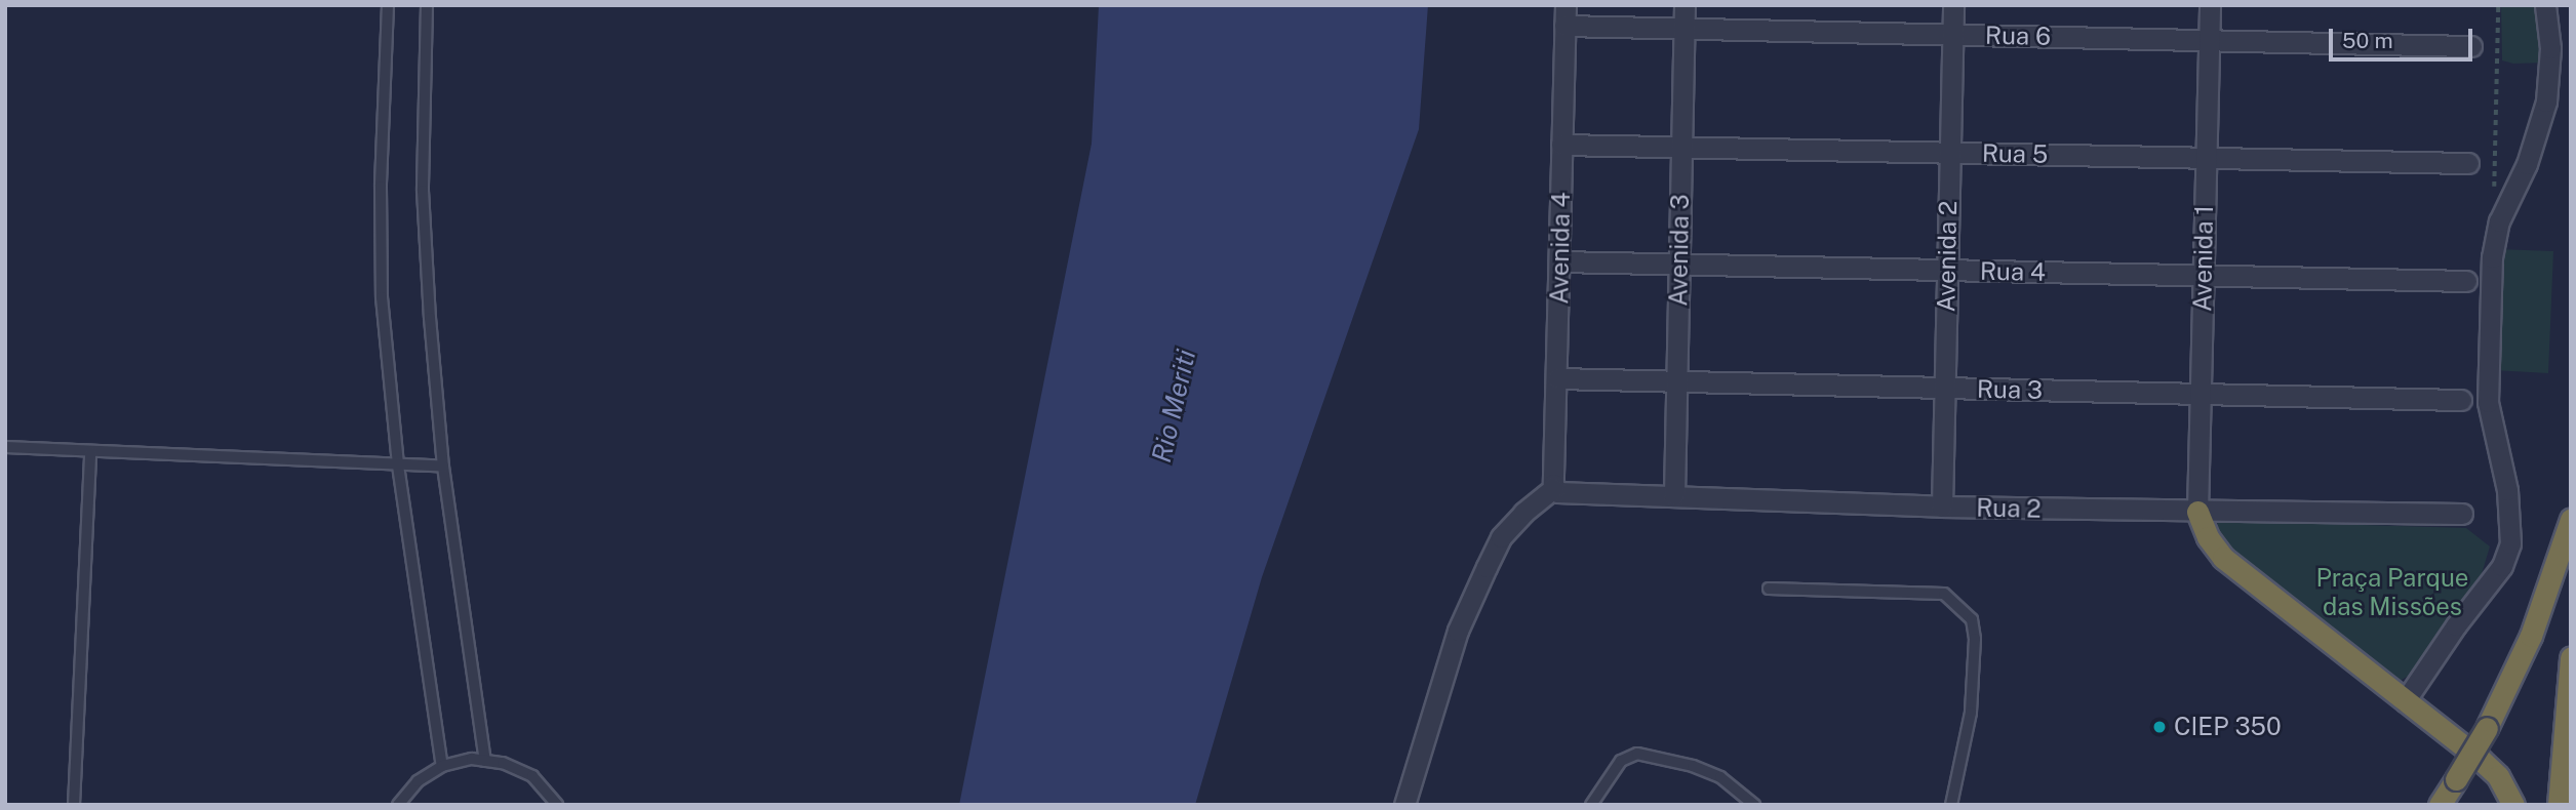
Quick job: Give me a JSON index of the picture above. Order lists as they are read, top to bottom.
{
  "streets": {
    "street": [
      "Rua 6",
      "Rua 5",
      "Avenida 4",
      "Avenida 3",
      "Avenida 2",
      "Avenida 1",
      "Rua 4",
      "Rua 3",
      "Rua 2"
    ]
  },
  "crossings": [
    ["Rua 6", "Avenida 4"],
    ["Rua 6", "Avenida 3"],
    ["Rua 6", "Avenida 2"],
    ["Rua 6", "Avenida 1"],
    ["Rua 5", "Avenida 4"],
    ["Rua 5", "Avenida 3"],
    ["Rua 5", "Avenida 2"],
    ["Rua 5", "Avenida 1"],
    ["Avenida 4", "Rua 4"],
    ["Avenida 4", "Rua 3"],
    ["Avenida 4", "Rua 2"],
    ["Avenida 3", "Rua 4"],
    ["Avenida 3", "Rua 3"],
    ["Avenida 3", "Rua 2"],
    ["Avenida 2", "Rua 4"],
    ["Avenida 2", "Rua 3"],
    ["Avenida 2", "Rua 2"],
    ["Avenida 1", "Rua 4"],
    ["Avenida 1", "Rua 3"],
    ["Avenida 1", "Rua 2"]
  ],
  "water": ["Rio Meriti"],
  "parks": ["Praça Parque das Missões"],
  "places": ["CIEP 350"],
  "scale_bar": "50 m"
}
